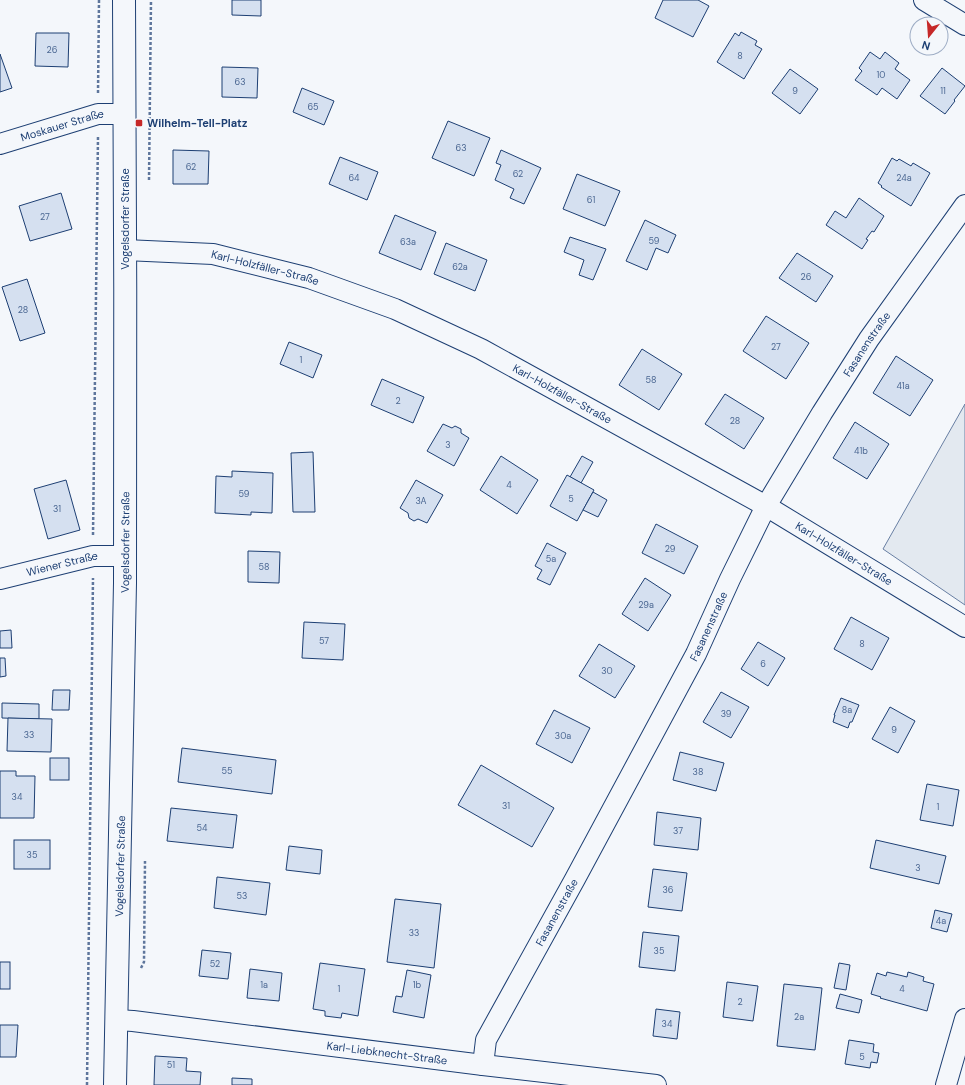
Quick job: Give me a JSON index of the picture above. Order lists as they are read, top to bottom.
{
  "streets": {
    "street": [
      "Moskauer Straße",
      "Vogelsdorfer Straße",
      "Karl-Holzfäller-Straße",
      "Fasanenstraße",
      "Wiener Straße",
      "Karl-Liebknecht-Straße"
    ]
  },
  "crossings": [
    ["Moskauer Straße", "Vogelsdorfer Straße"],
    ["Vogelsdorfer Straße", "Karl-Holzfäller-Straße"],
    ["Vogelsdorfer Straße", "Wiener Straße"],
    ["Vogelsdorfer Straße", "Karl-Liebknecht-Straße"],
    ["Karl-Holzfäller-Straße", "Fasanenstraße"],
    ["Fasanenstraße", "Karl-Liebknecht-Straße"]
  ],
  "places": {
    "transit": ["Wilhelm-Tell-Platz"]
  },
  "house_numbers": [
    "26",
    "8",
    "10",
    "63",
    "9",
    "11",
    "65",
    "63",
    "62",
    "62",
    "64",
    "24a",
    "61",
    "27",
    "59",
    "63a",
    "62a",
    "26",
    "28",
    "27",
    "1",
    "58",
    "41a",
    "2",
    "28",
    "3",
    "41b",
    "4",
    "59",
    "5",
    "3A",
    "31",
    "29",
    "5a",
    "58",
    "29a",
    "57",
    "8",
    "6",
    "30",
    "8a",
    "39",
    "9",
    "33",
    "30a",
    "55",
    "38",
    "34",
    "31",
    "1",
    "54",
    "37",
    "35",
    "3",
    "36",
    "53",
    "4a",
    "33",
    "35",
    "52",
    "1a",
    "1b",
    "1",
    "4",
    "2",
    "2a",
    "34",
    "5",
    "51"
  ],
  "north": "bottom"
}
